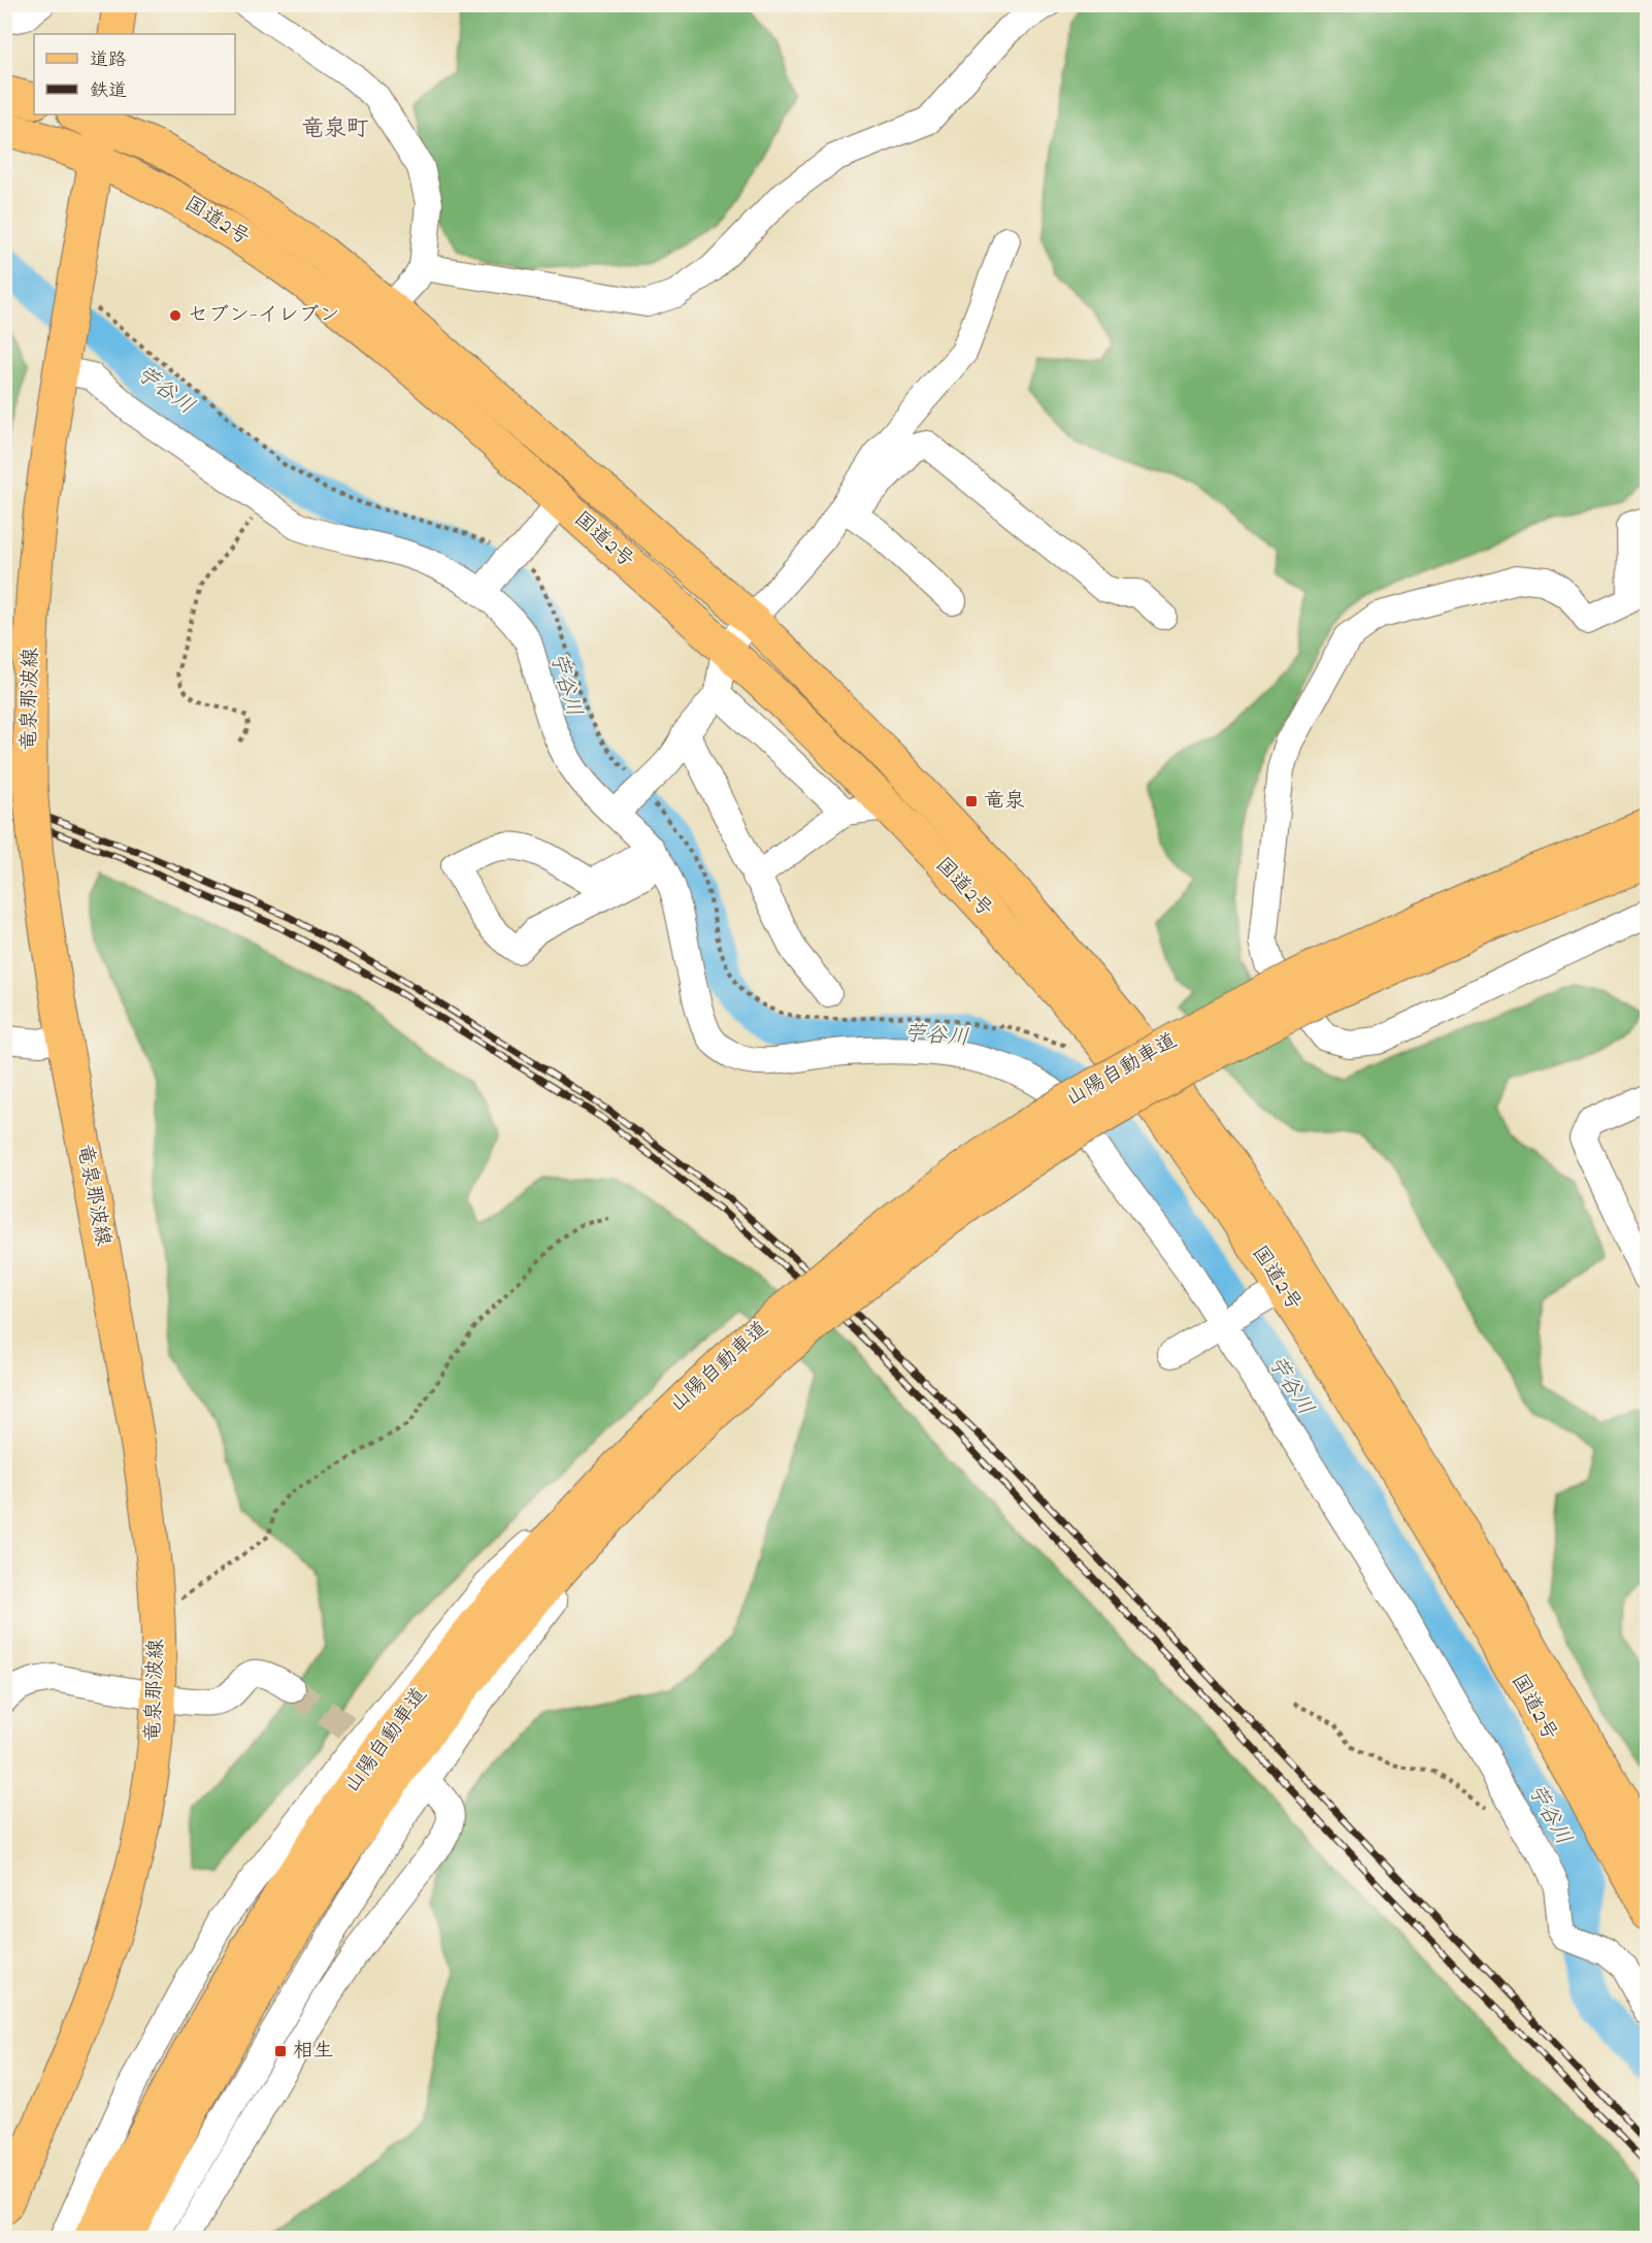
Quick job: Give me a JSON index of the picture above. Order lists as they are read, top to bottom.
{
  "streets": {
    "main road": ["国道2号", "竜泉那波線", "山陽自動車道"]
  },
  "crossings": [
    ["国道2号", "竜泉那波線"]
  ],
  "districts": ["竜泉町"],
  "water": ["苧谷川"],
  "places": {
    "other": ["セブン-イレブン"],
    "transit": ["竜泉", "相生"]
  },
  "legend": ["道路", "鉄道"]
}
